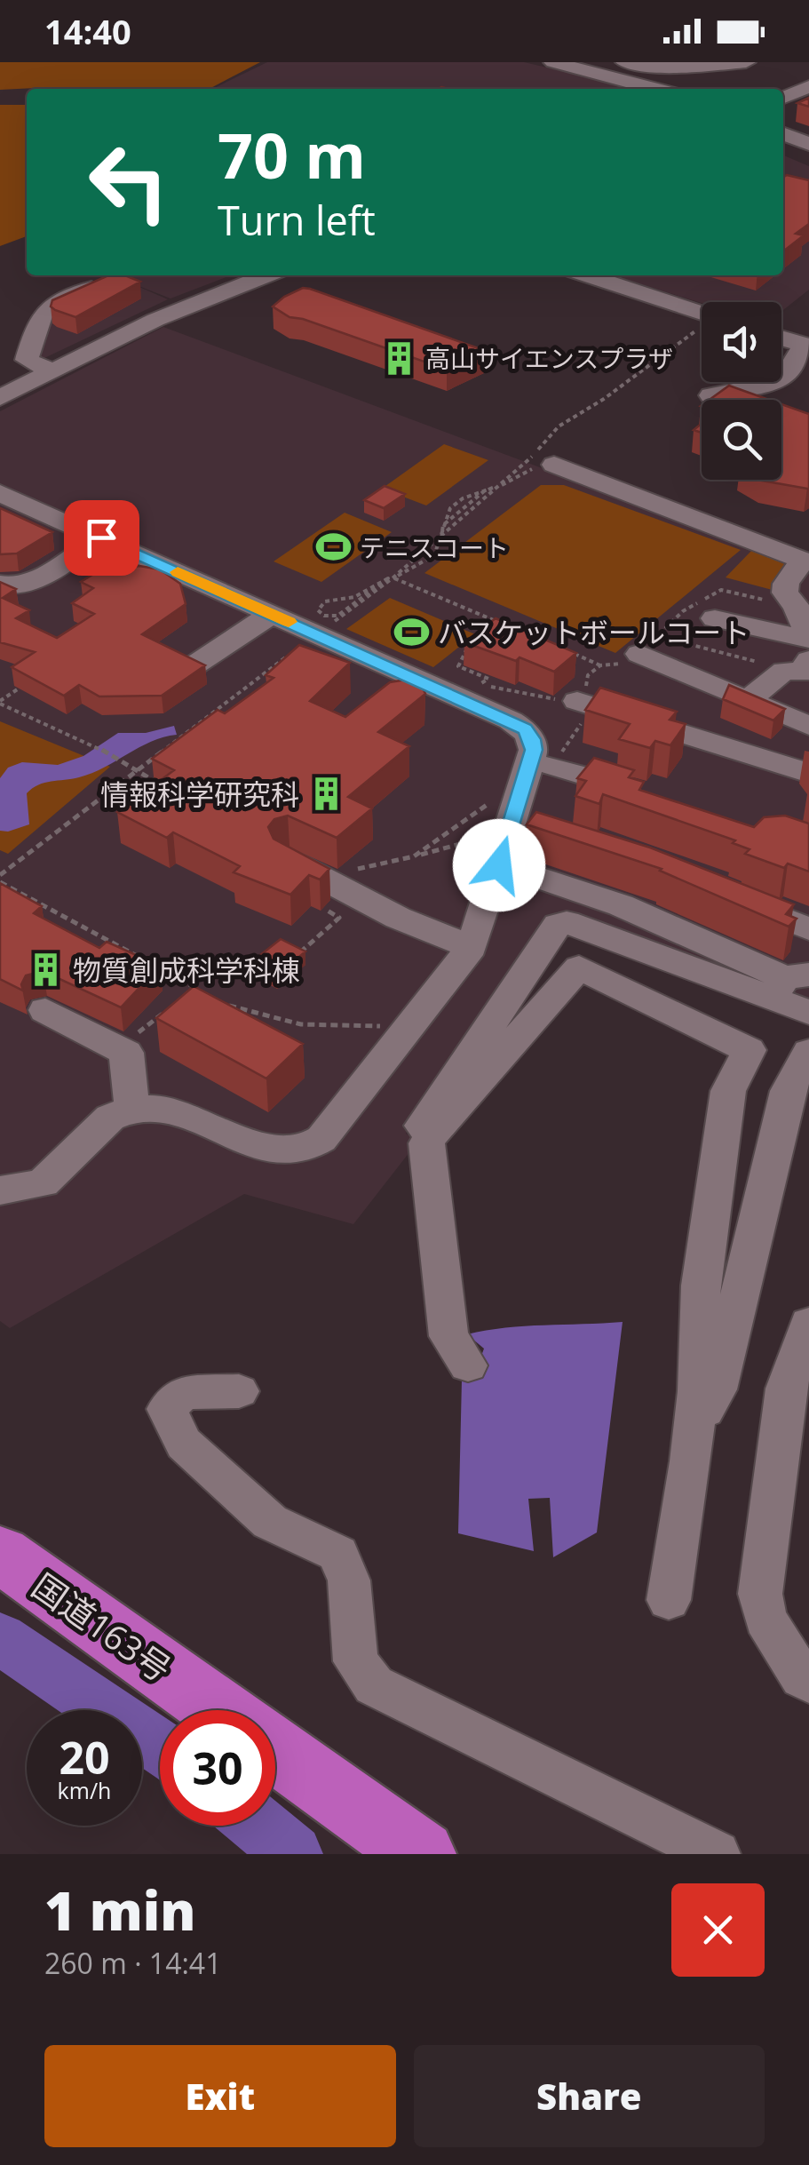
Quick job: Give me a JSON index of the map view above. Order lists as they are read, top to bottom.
{
  "streets": {
    "highway": ["国道163号"]
  },
  "places": {
    "building": ["高山サイエンスプラザ", "情報科学研究科", "物質創成科学科棟"],
    "sports": ["テニスコート", "バスケットボールコート"]
  },
  "page": {
    "status": "14:40",
    "turn": ["70 m", "Turn left"],
    "speed": "20 km/h",
    "limit": "30",
    "heading": ["1 min", "260 m · 14:41"],
    "buttons": ["Exit", "Share"]
  }
}
